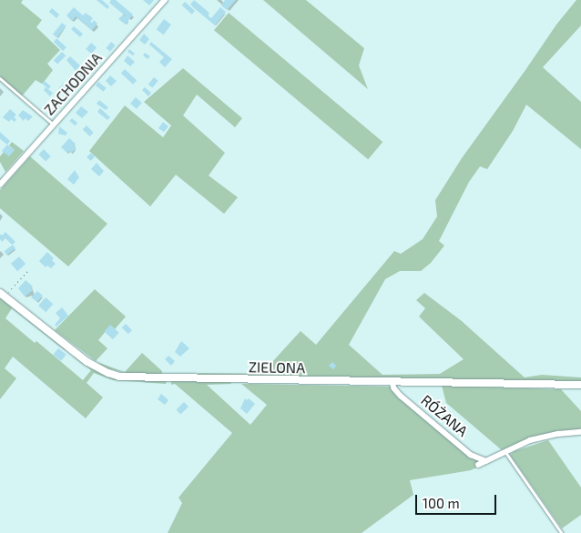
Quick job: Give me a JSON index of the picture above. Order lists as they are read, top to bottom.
{
  "streets": {
    "street": ["ZACHODNIA", "ZIELONA", "RÓŻANA"]
  },
  "crossings": [
    ["ZIELONA", "RÓŻANA"]
  ],
  "scale_bar": "100 m"
}
